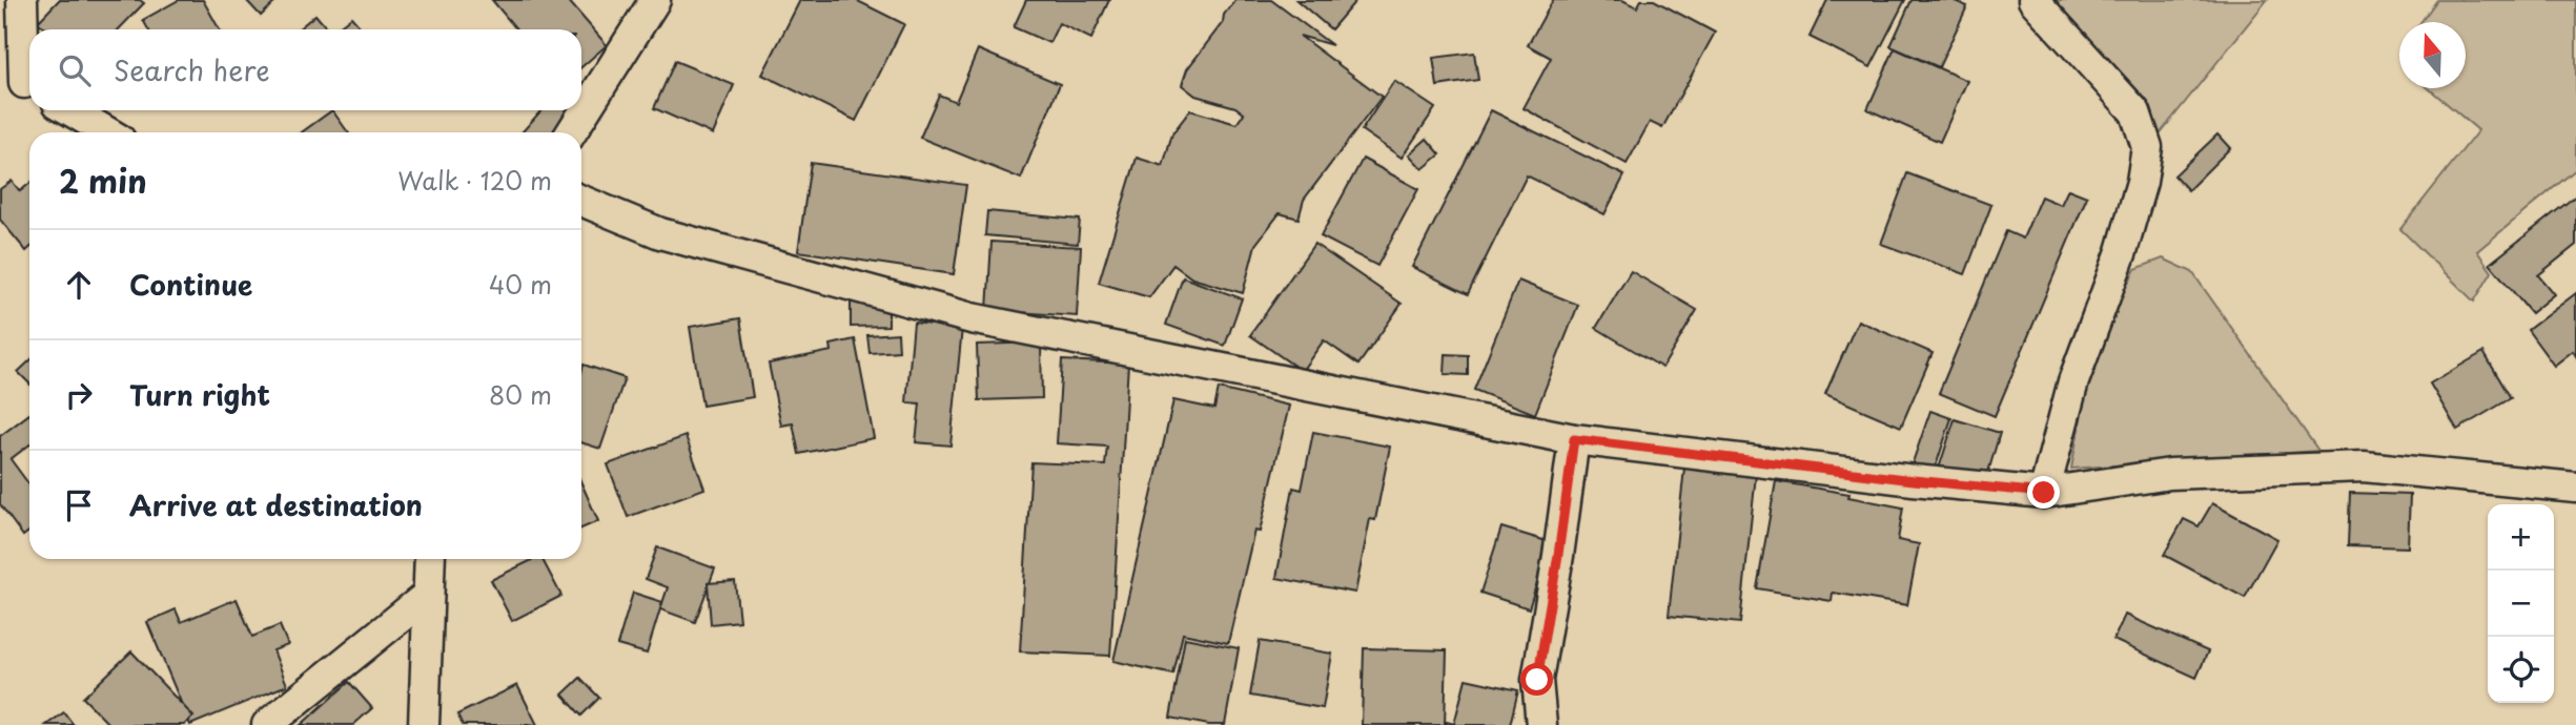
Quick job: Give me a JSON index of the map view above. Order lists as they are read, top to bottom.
{
  "north": "top",
  "page": {
    "search": "Search here",
    "heading": ["2 min", "Walk · 120 m"],
    "list": [
      ["Continue", "40 m"],
      ["Turn right", "80 m"],
      "Arrive at destination"
    ],
    "map_buttons": ["+", "−"]
  }
}
